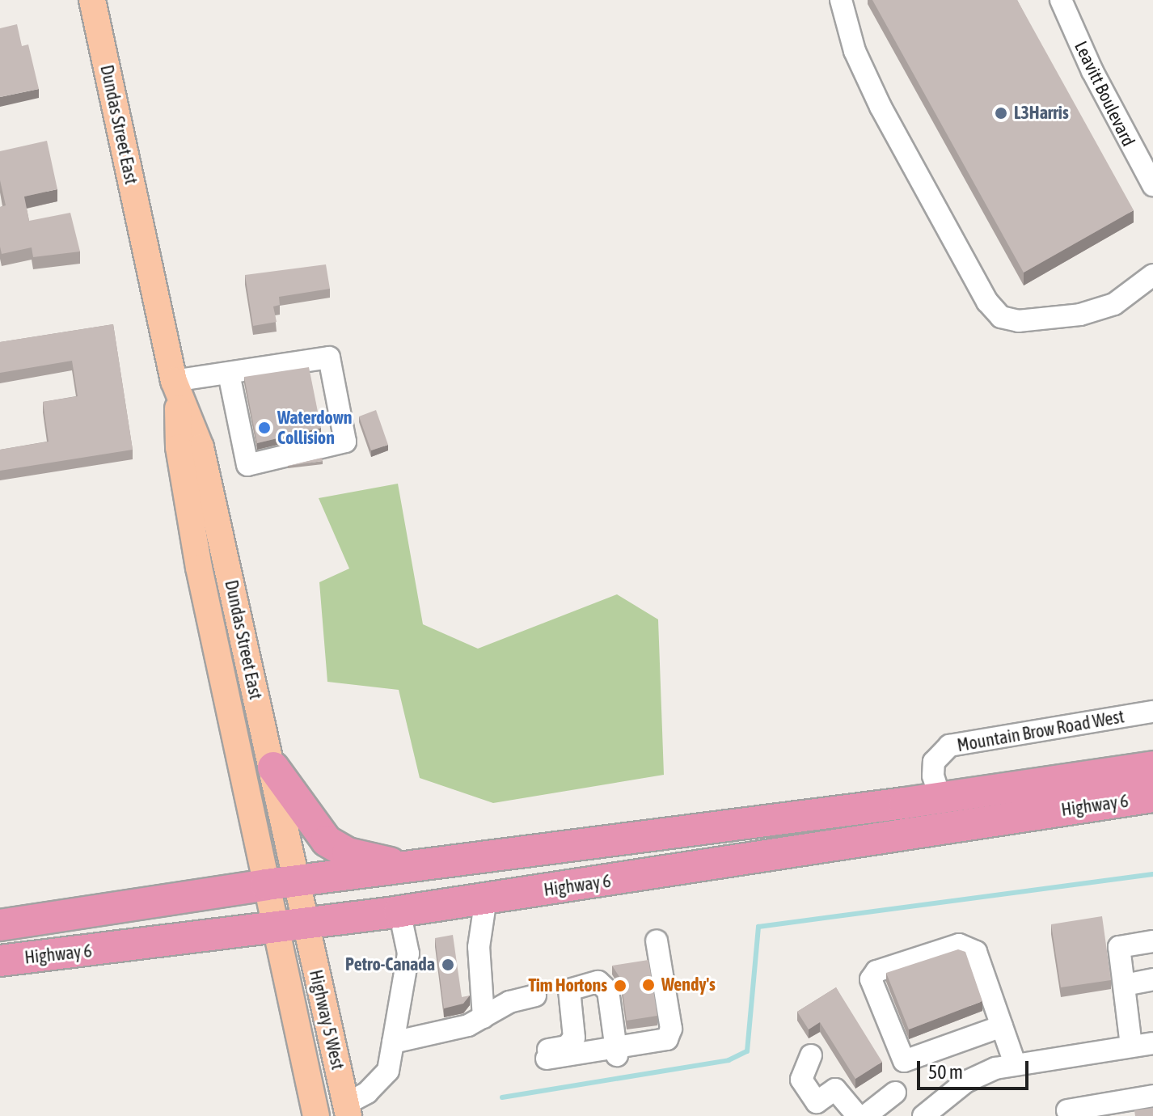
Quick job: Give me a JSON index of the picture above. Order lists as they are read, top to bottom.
{
  "streets": {
    "highway": ["Highway 6"],
    "main road": ["Dundas Street East", "Highway 5 West"],
    "street": ["Leavitt Boulevard", "Mountain Brow Road West"]
  },
  "crossings": [
    ["Dundas Street East", "Highway 6"],
    ["Dundas Street East", "Highway 5 West"],
    ["Mountain Brow Road West", "Highway 6"],
    ["Highway 6", "Highway 5 West"]
  ],
  "places": [
    "L3Harris",
    "Waterdown Collision",
    "Petro-Canada",
    "Wendy's",
    "Tim Hortons"
  ],
  "scale_bar": "50 m"
}
